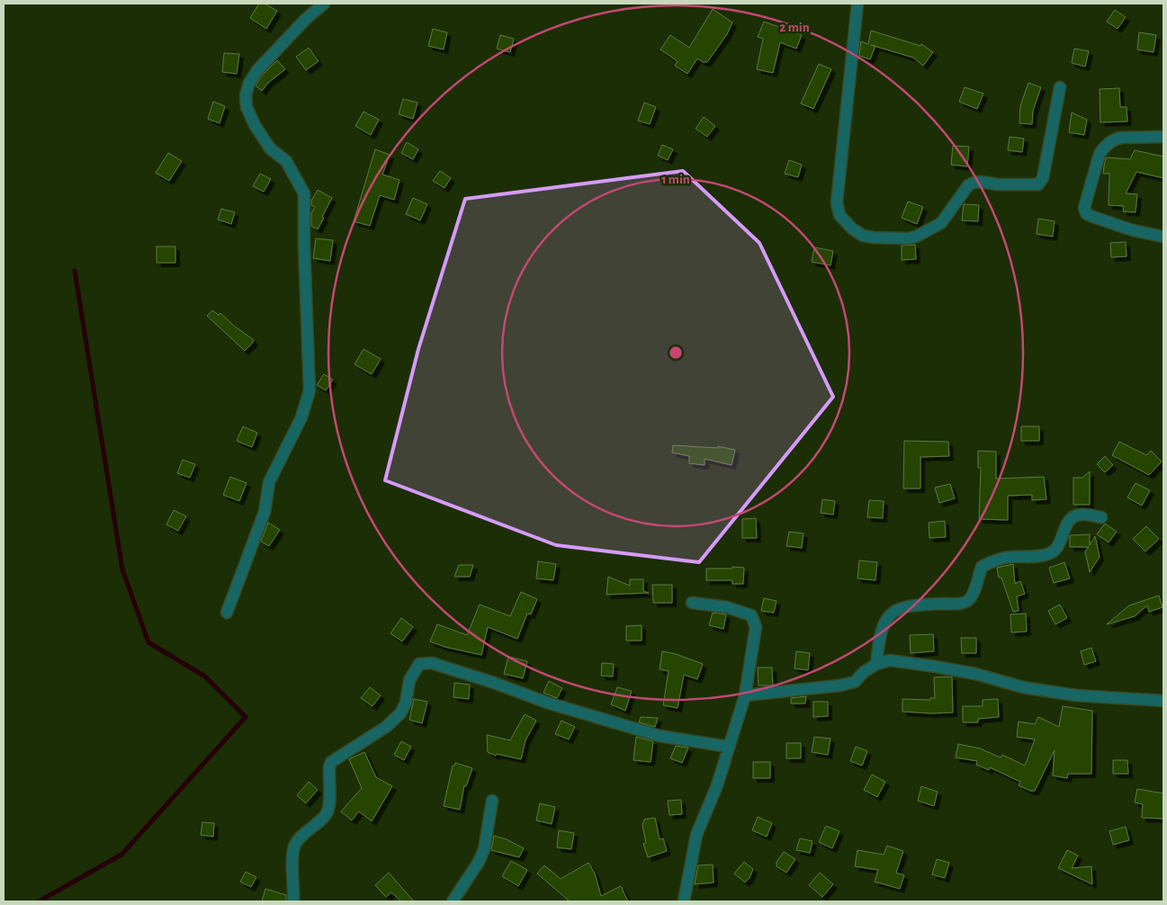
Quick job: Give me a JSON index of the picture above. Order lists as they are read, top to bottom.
{
  "rings": ["2 min", "1 min"]
}
